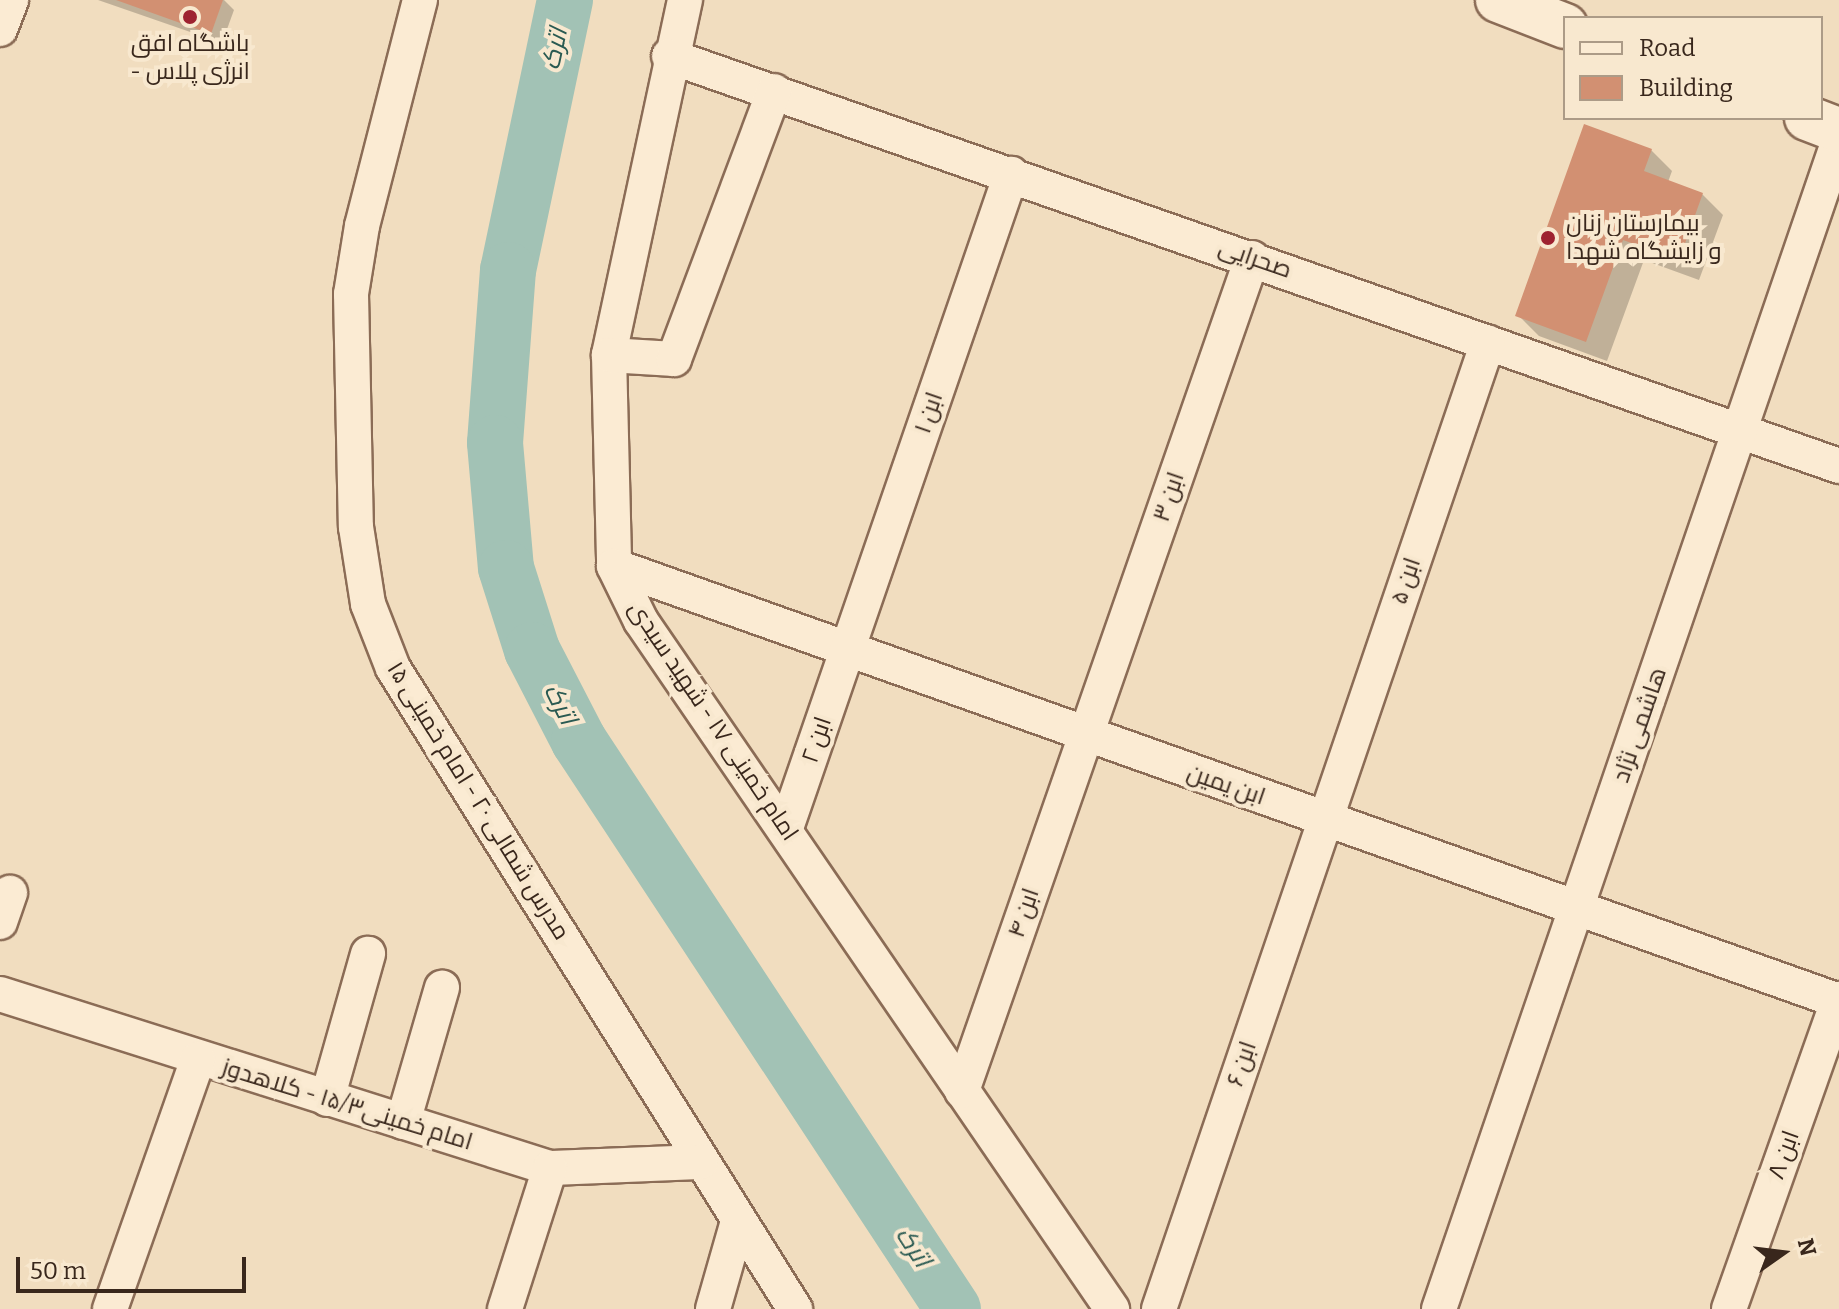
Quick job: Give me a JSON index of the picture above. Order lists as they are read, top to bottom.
{
  "streets": {
    "street": [
      "صحرایی",
      "ابن ۱",
      "ابن ۳",
      "ابن ۵",
      "امام خمینی ۱۷ - شهید سیدی",
      "هاشمی نژاد",
      "ابن ۲",
      "ابن یمین",
      "مدرس شمالی ۲۰ - امام خمینی ۱۵",
      "ابن ۴",
      "ابن ۶",
      "امام خمینی۱۵/۳ - کلاهدوز",
      "ابن ۸"
    ]
  },
  "crossings": [
    ["صحرایی", "ابن ۱"],
    ["صحرایی", "ابن ۳"],
    ["صحرایی", "ابن ۵"],
    ["صحرایی", "امام خمینی ۱۷ - شهید سیدی"],
    ["صحرایی", "هاشمی نژاد"],
    ["ابن ۱", "ابن ۲"],
    ["ابن ۱", "ابن یمین"],
    ["ابن ۳", "ابن یمین"],
    ["ابن ۳", "ابن ۴"],
    ["ابن ۵", "ابن یمین"],
    ["ابن ۵", "ابن ۶"],
    ["امام خمینی ۱۷ - شهید سیدی", "ابن ۲"],
    ["امام خمینی ۱۷ - شهید سیدی", "ابن یمین"],
    ["امام خمینی ۱۷ - شهید سیدی", "ابن ۴"],
    ["هاشمی نژاد", "ابن یمین"],
    ["ابن ۲", "ابن یمین"],
    ["ابن یمین", "ابن ۴"],
    ["ابن یمین", "ابن ۶"],
    ["ابن یمین", "ابن ۸"],
    ["مدرس شمالی ۲۰ - امام خمینی ۱۵", "امام خمینی۱۵/۳ - کلاهدوز"]
  ],
  "water": ["اترک"],
  "places": ["باشگاه افق - انرژی پلاس", "بیمارستان زنان و زایشگاه شهدا"],
  "legend": ["Road", "Building"],
  "scale_bar": "50 m",
  "north": "right"
}
